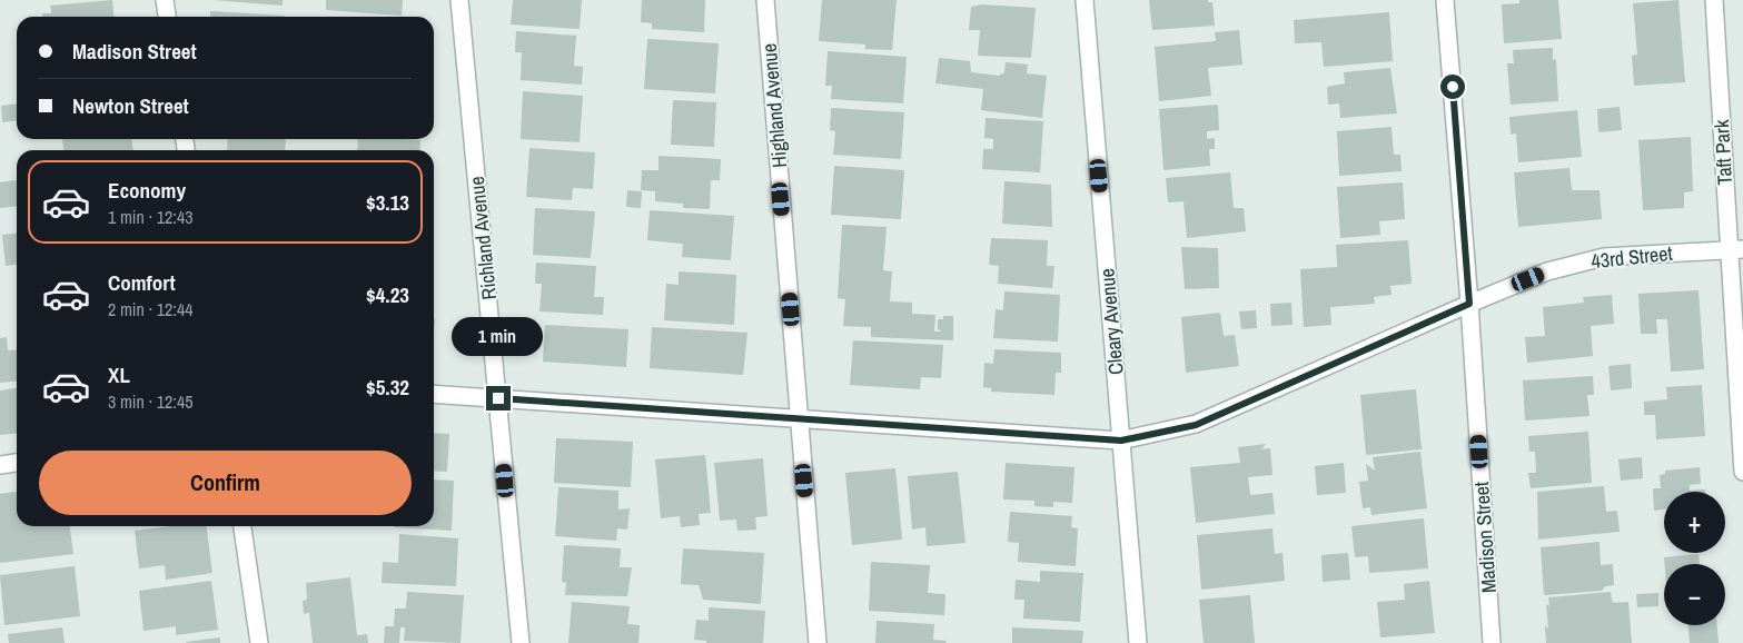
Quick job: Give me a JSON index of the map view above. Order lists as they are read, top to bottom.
{
  "streets": {
    "street": [
      "Highland Avenue",
      "Taft Park",
      "Richland Avenue",
      "43rd Street",
      "Cleary Avenue",
      "Madison Street"
    ]
  },
  "crossings": [
    ["Highland Avenue", "43rd Street"],
    ["Taft Park", "43rd Street"],
    ["Richland Avenue", "43rd Street"],
    ["43rd Street", "Cleary Avenue"],
    ["43rd Street", "Madison Street"]
  ],
  "page": {
    "banner": ["Madison Street", "Newton Street"],
    "list": [
      {
        "name": "Economy",
        "note": "1 min · 12:43",
        "value": "$3.13"
      },
      {
        "name": "Comfort",
        "note": "2 min · 12:44",
        "value": "$4.23"
      },
      {
        "name": "XL",
        "note": "3 min · 12:45",
        "value": "$5.32"
      }
    ],
    "bubble": "1 min",
    "buttons": "Confirm",
    "map_buttons": ["+", "−"]
  }
}
